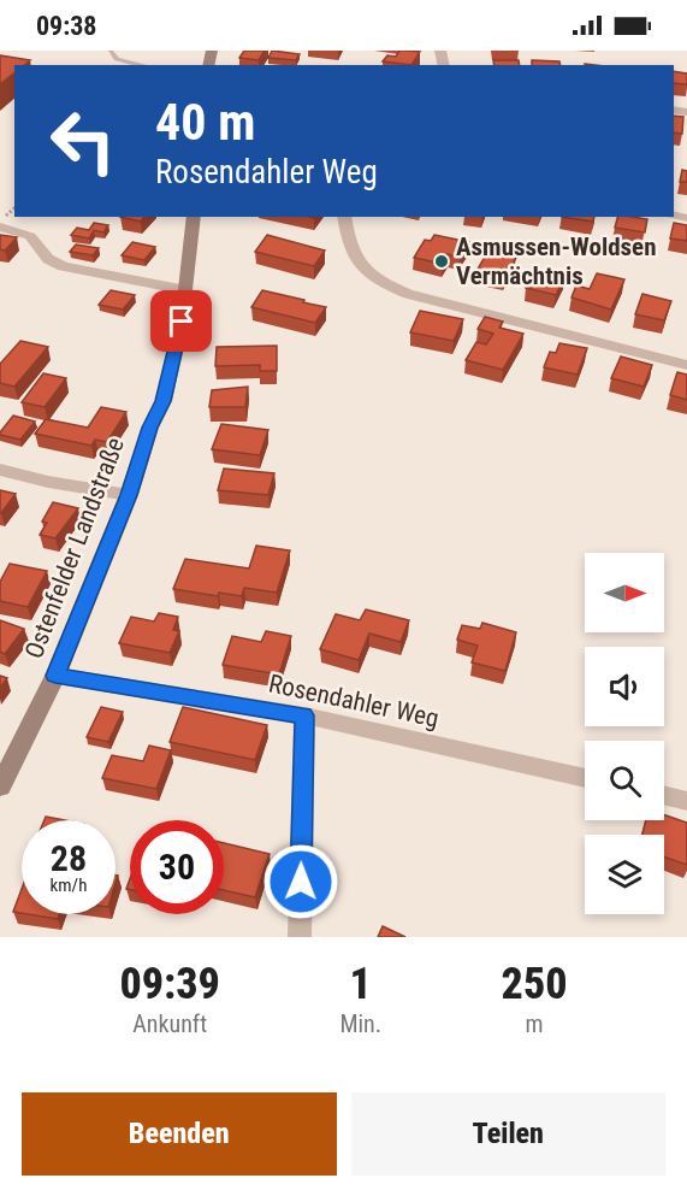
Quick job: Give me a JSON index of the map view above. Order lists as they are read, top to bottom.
{
  "streets": {
    "main road": ["Ostenfelder Landstraße"],
    "street": ["Rosendahler Weg"]
  },
  "crossings": [
    ["Ostenfelder Landstraße", "Rosendahler Weg"]
  ],
  "places": ["Asmussen-Woldsen Vermächtnis"],
  "north": "right",
  "page": {
    "status": "09:38",
    "turn": ["40 m", "Rosendahler Weg"],
    "speed": "28 km/h",
    "limit": "30",
    "eta": [
      "09:39",
      "Ankunft",
      "1",
      "Min.",
      "250",
      "m"
    ],
    "buttons": ["Beenden", "Teilen"]
  }
}
